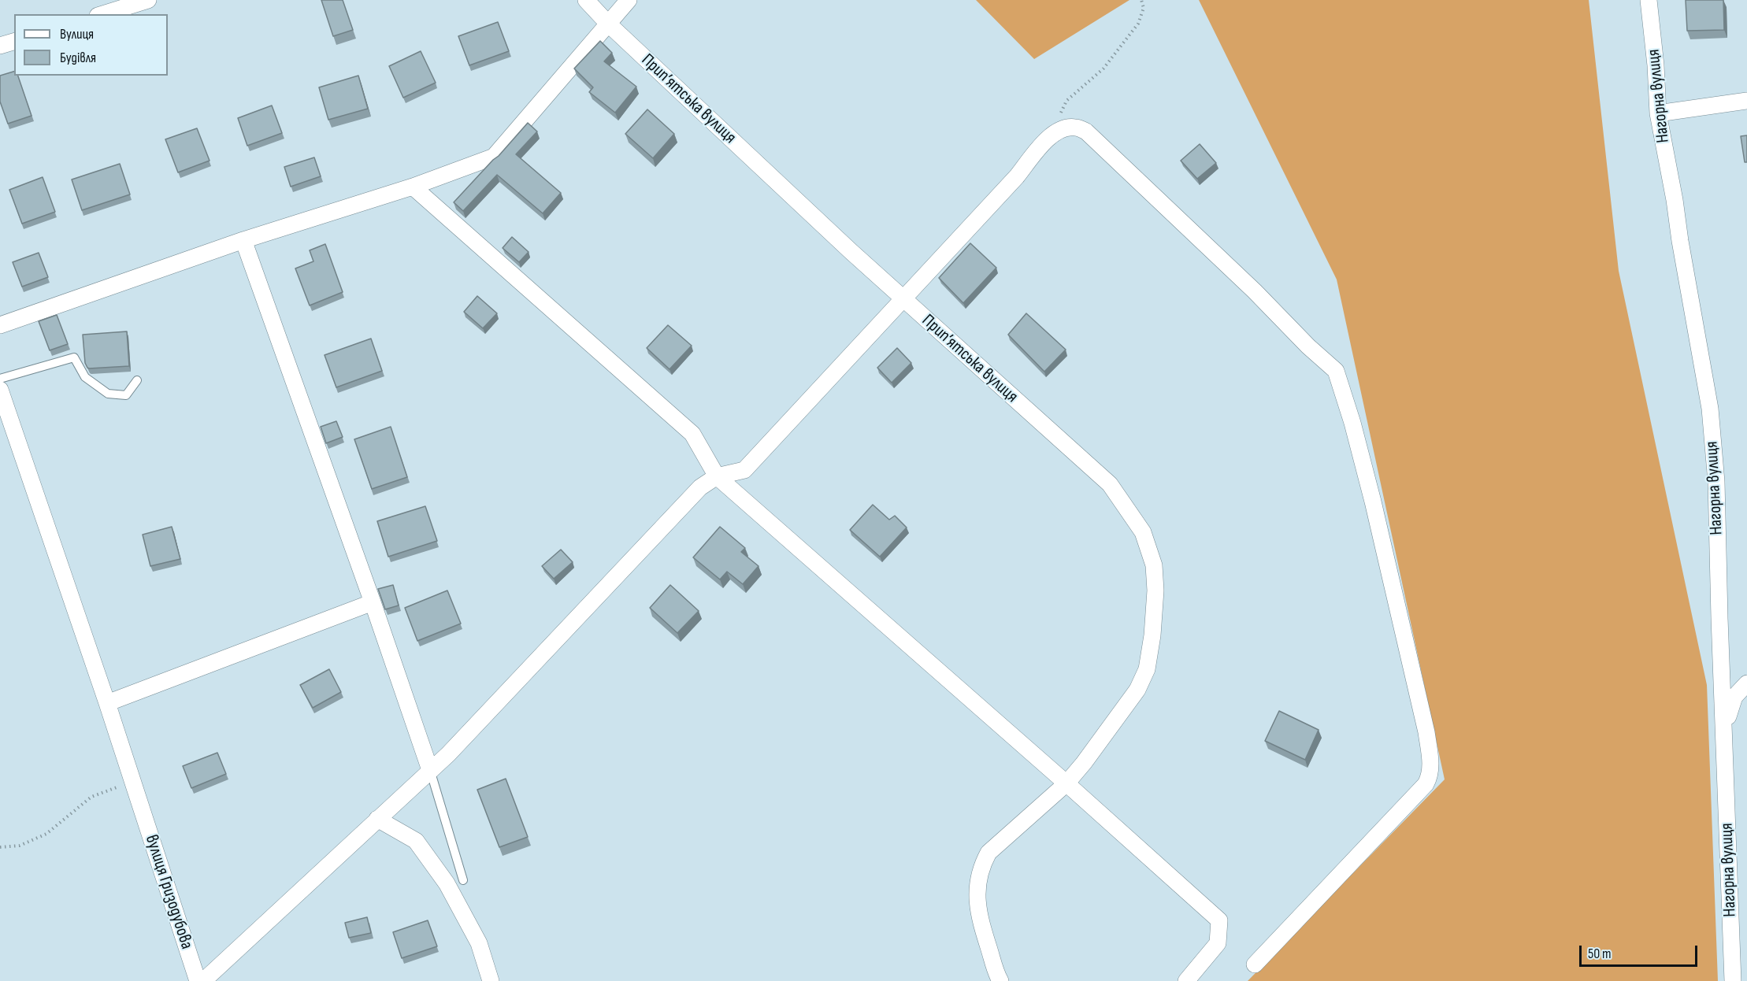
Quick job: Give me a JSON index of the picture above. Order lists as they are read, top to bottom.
{
  "streets": {
    "street": ["Нагорна вулиця", "Прип’ятська вулиця", "вулиця Гризодубова"]
  },
  "legend": ["Вулиця", "Будівля"],
  "scale_bar": "50 m"
}
